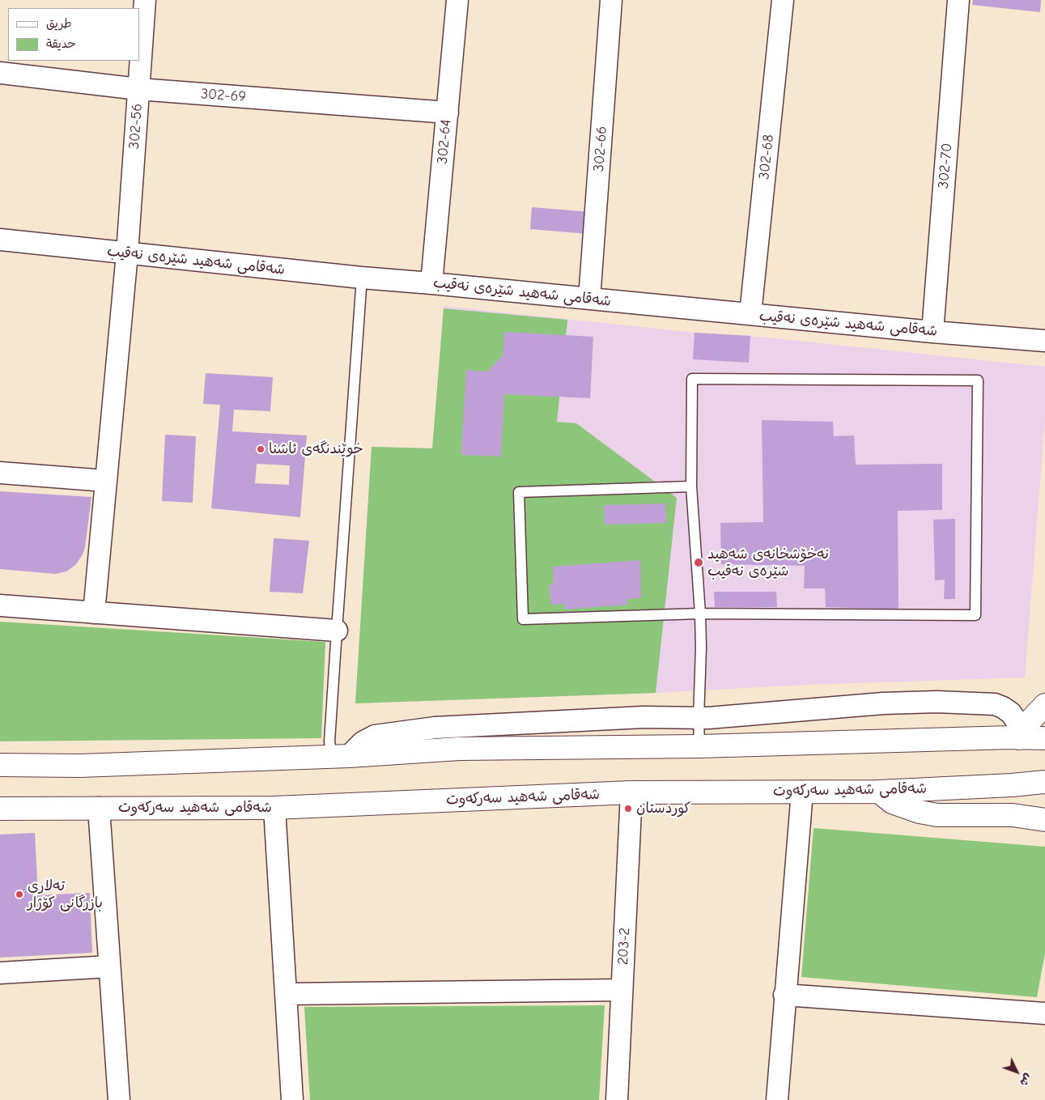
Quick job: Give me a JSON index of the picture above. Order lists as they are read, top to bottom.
{
  "streets": {
    "main road": ["شەقامی شەهید سەرکەوت"],
    "street": [
      "302-69",
      "302-56",
      "302-64",
      "302-66",
      "302-68",
      "302-70",
      "شەقامی شەهید شێرەی نەقیب",
      "203-2"
    ]
  },
  "crossings": [
    ["302-69", "302-56"],
    ["302-69", "302-64"],
    ["302-56", "شەقامی شەهید شێرەی نەقیب"],
    ["302-64", "شەقامی شەهید شێرەی نەقیب"],
    ["302-66", "شەقامی شەهید شێرەی نەقیب"],
    ["302-68", "شەقامی شەهید شێرەی نەقیب"],
    ["302-70", "شەقامی شەهید شێرەی نەقیب"],
    ["شەقامی شەهید سەرکەوت", "203-2"]
  ],
  "places": [
    "خوێندنگەی ئاشنا",
    "نەخۆشخانەی شەهید شێرەی نەقیب",
    "كوردستان",
    "تەلاری بازرگانی کۆژار"
  ],
  "legend": ["طريق", "حديقة"],
  "north": "bottom right"
}
